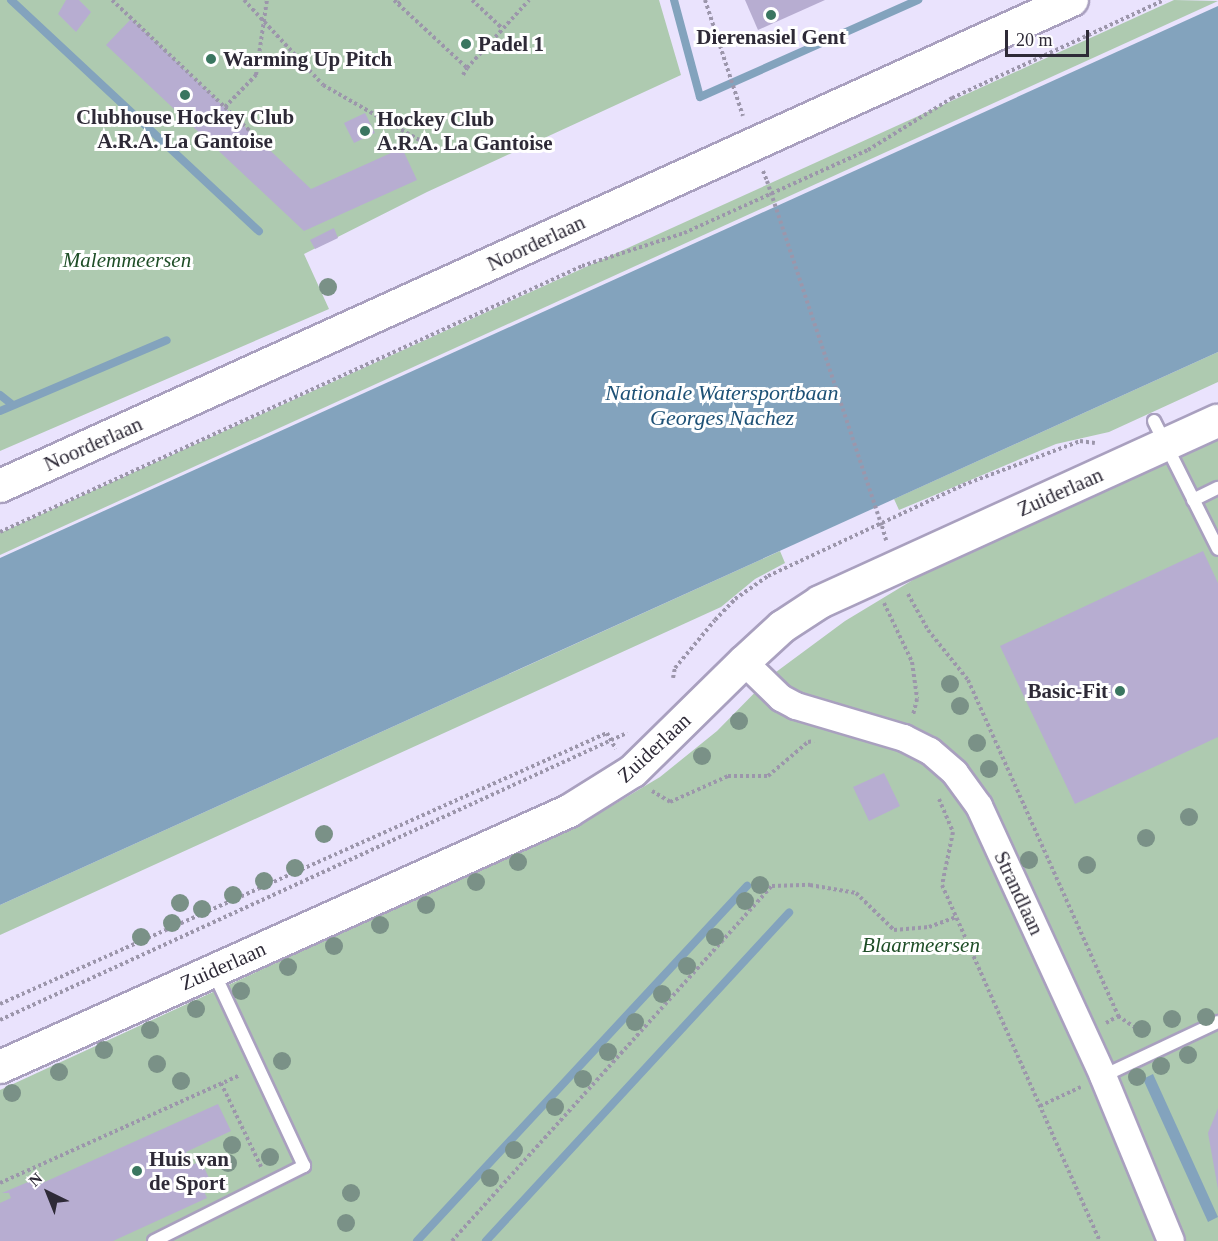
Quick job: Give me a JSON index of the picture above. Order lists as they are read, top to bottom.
{
  "streets": {
    "street": ["Noorderlaan", "Zuiderlaan", "Strandlaan"]
  },
  "crossings": [
    ["Zuiderlaan", "Strandlaan"]
  ],
  "water": ["Nationale Watersportbaan Georges Nachez"],
  "parks": ["Malemmeersen", "Blaarmeersen"],
  "places": [
    "Dierenasiel Gent",
    "Padel 1",
    "Warming Up Pitch",
    "Clubhouse Hockey Club A.R.A. La Gantoise",
    "Hockey Club A.R.A. La Gantoise",
    "Basic-Fit",
    "Huis van de Sport"
  ],
  "scale_bar": "20 m",
  "north": "top left"
}
